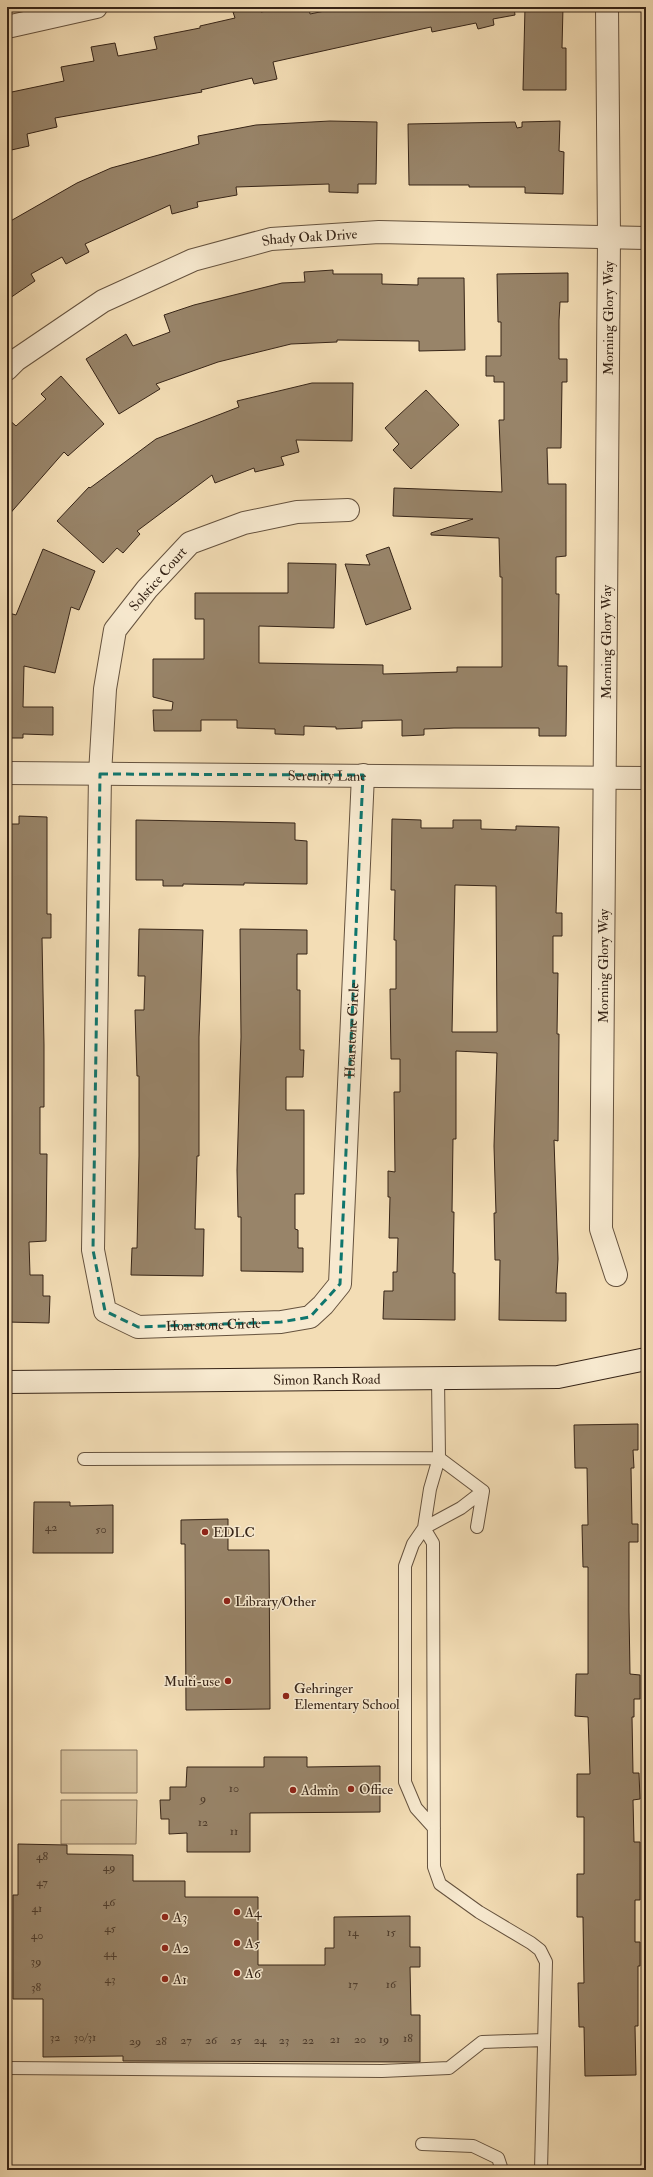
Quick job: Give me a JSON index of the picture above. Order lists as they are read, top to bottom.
{
  "streets": {
    "street": [
      "Shady Oak Drive",
      "Morning Glory Way",
      "Solstice Court",
      "Serenity Lane",
      "Hoarstone Circle",
      "Simon Ranch Road"
    ]
  },
  "crossings": [
    ["Shady Oak Drive", "Morning Glory Way"],
    ["Morning Glory Way", "Serenity Lane"],
    ["Solstice Court", "Serenity Lane"],
    ["Solstice Court", "Hoarstone Circle"],
    ["Serenity Lane", "Hoarstone Circle"]
  ],
  "places": [
    "EDLC",
    "Library/Other",
    "Multi-use",
    "Gehringer Elementary School",
    "Office",
    "Admin",
    "A4",
    "A3",
    "A5",
    "A2",
    "A6",
    "A1"
  ],
  "house_numbers": [
    "42",
    "50",
    "10",
    "9",
    "12",
    "11",
    "48",
    "49",
    "47",
    "46",
    "41",
    "45",
    "14",
    "15",
    "40",
    "44",
    "39",
    "43",
    "17",
    "16",
    "38",
    "32",
    "30/31",
    "18",
    "21",
    "20",
    "19",
    "27",
    "26",
    "25",
    "24",
    "23",
    "22",
    "29",
    "28"
  ]
}
